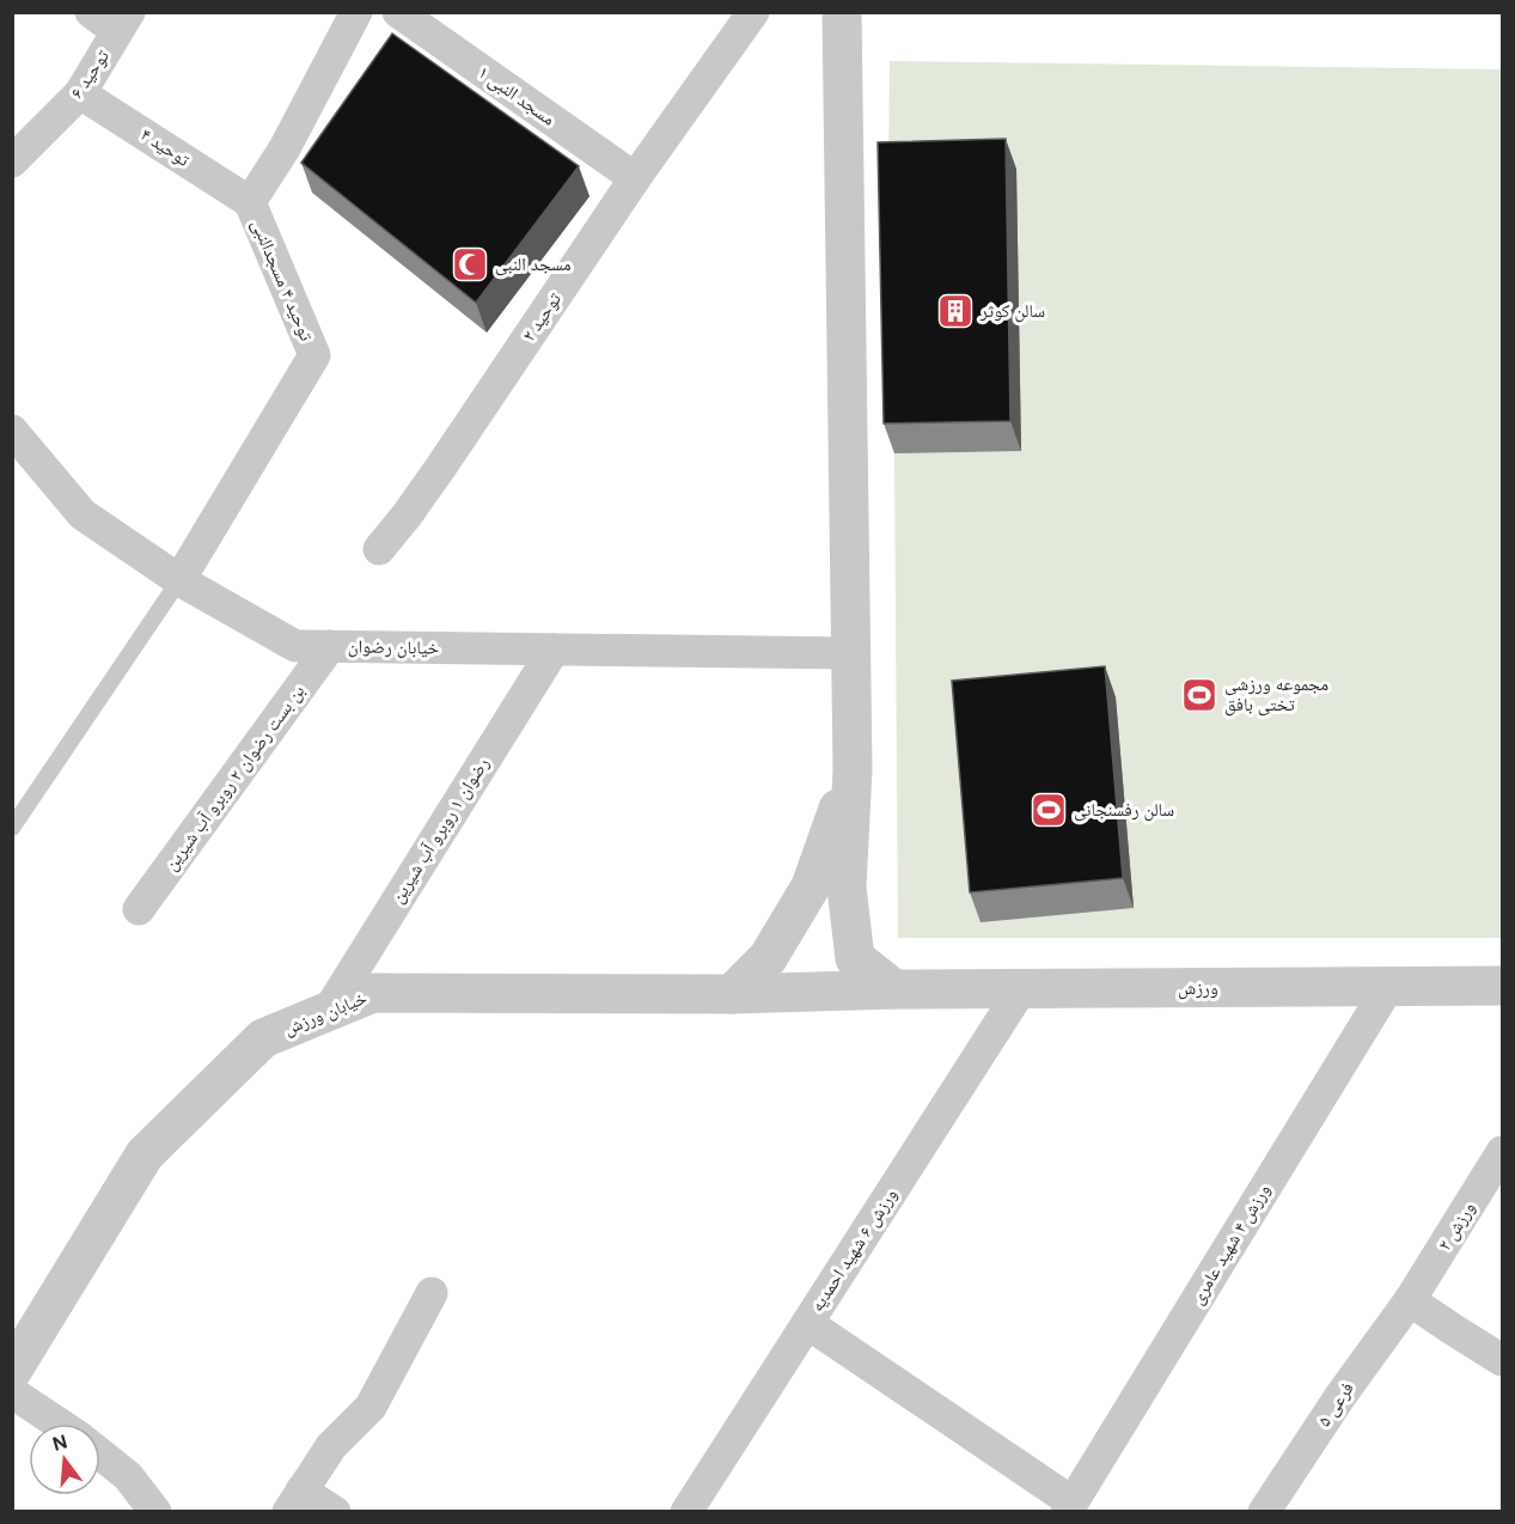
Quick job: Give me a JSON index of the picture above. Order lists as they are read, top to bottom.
{
  "streets": {
    "street": [
      "توحید ۶",
      "مسجد النبی ۱",
      "توحید ۴",
      "توحید ۴ مسجدالنبی",
      "توحید ۲",
      "خیابان رضوان",
      "بن بست رضوان ۲ روبرو آب شیرین",
      "رضوان ۱ روبرو آب شیرین",
      "ورزش",
      "خیابان ورزش",
      "ورزش ۲",
      "ورزش ۴ شهید عامری",
      "ورزش ۶ شهید احمدیه",
      "فرعی ۵"
    ]
  },
  "crossings": [
    ["توحید ۶", "توحید ۴"],
    ["مسجد النبی ۱", "توحید ۲"],
    ["توحید ۴", "توحید ۴ مسجدالنبی"],
    ["توحید ۴ مسجدالنبی", "خیابان رضوان"],
    ["خیابان رضوان", "بن بست رضوان ۲ روبرو آب شیرین"],
    ["خیابان رضوان", "رضوان ۱ روبرو آب شیرین"],
    ["رضوان ۱ روبرو آب شیرین", "خیابان ورزش"],
    ["ورزش", "خیابان ورزش"],
    ["ورزش", "ورزش ۴ شهید عامری"],
    ["ورزش", "ورزش ۶ شهید احمدیه"],
    ["ورزش ۲", "فرعی ۵"],
    ["ورزش ۴ شهید عامری", "ورزش ۶ شهید احمدیه"]
  ],
  "places": {
    "mosque": ["مسجد النبی"],
    "building": ["سالن کوثر"],
    "sports": ["مجموعه ورزشی تختی بافق", "سالن رفسنجانی"]
  },
  "north": "top"
}
